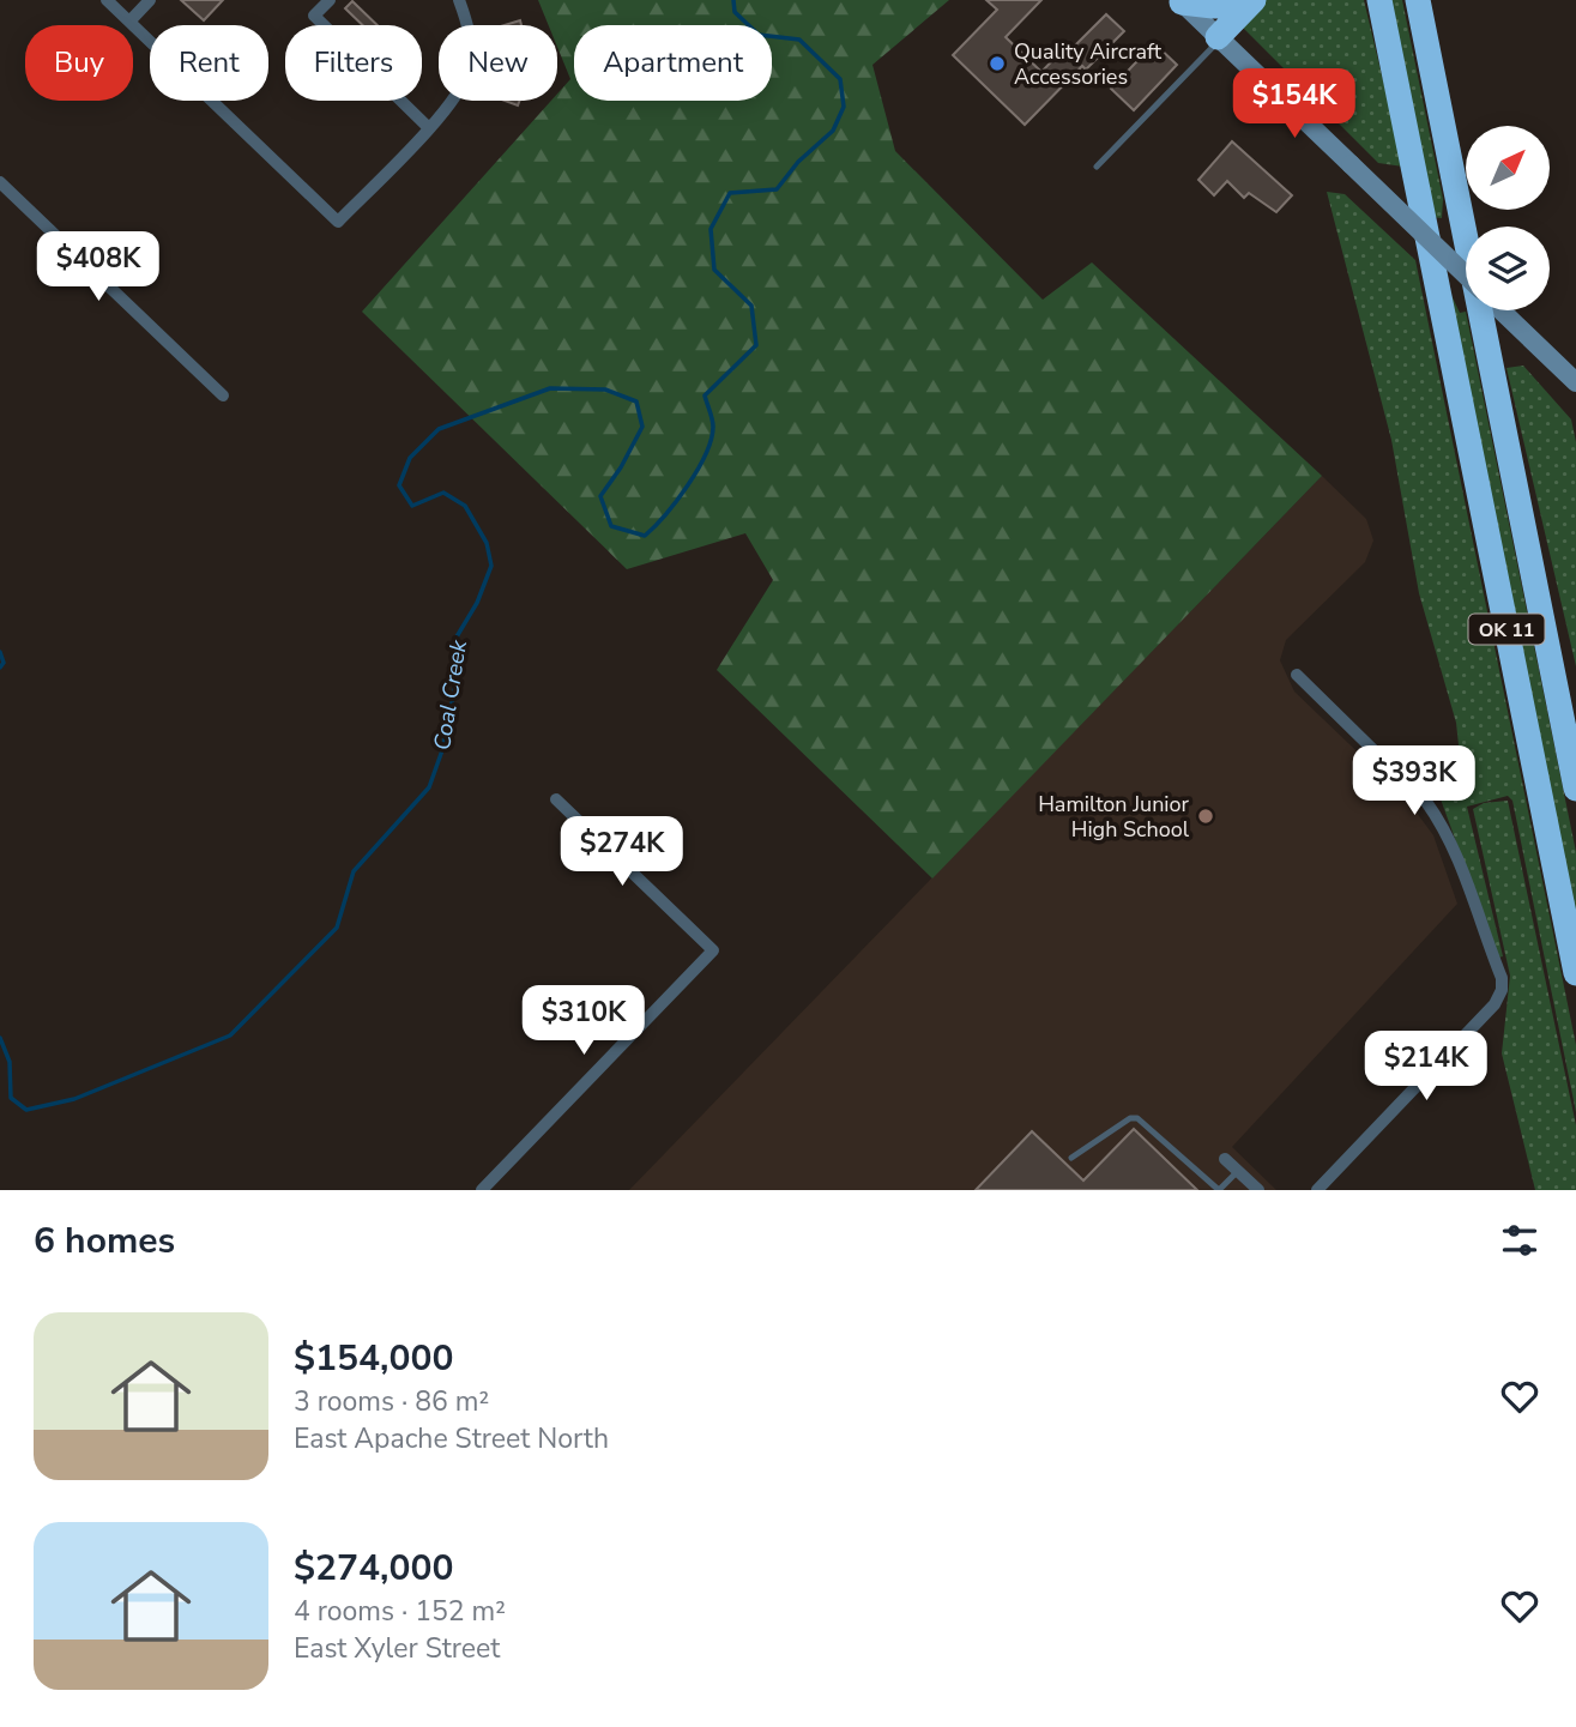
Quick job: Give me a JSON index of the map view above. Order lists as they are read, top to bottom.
{
  "streets": {
    "highway": ["OK 11"]
  },
  "water": ["Coal Creek"],
  "places": ["Quality Aircraft Accessories", "Hamilton Junior High School"],
  "north": "top right",
  "page": {
    "chip": [
      "Buy",
      "Rent",
      "Filters",
      "New",
      "Apartment"
    ],
    "price": [
      "$154K",
      "$408K",
      "$393K",
      "$274K",
      "$310K",
      "$214K"
    ],
    "heading": "6 homes",
    "list": [
      {
        "name": "$154,000",
        "note": "3 rooms · 86 m² · East Apache Street North"
      },
      {
        "name": "$274,000",
        "note": "4 rooms · 152 m² · East Xyler Street"
      }
    ]
  }
}
